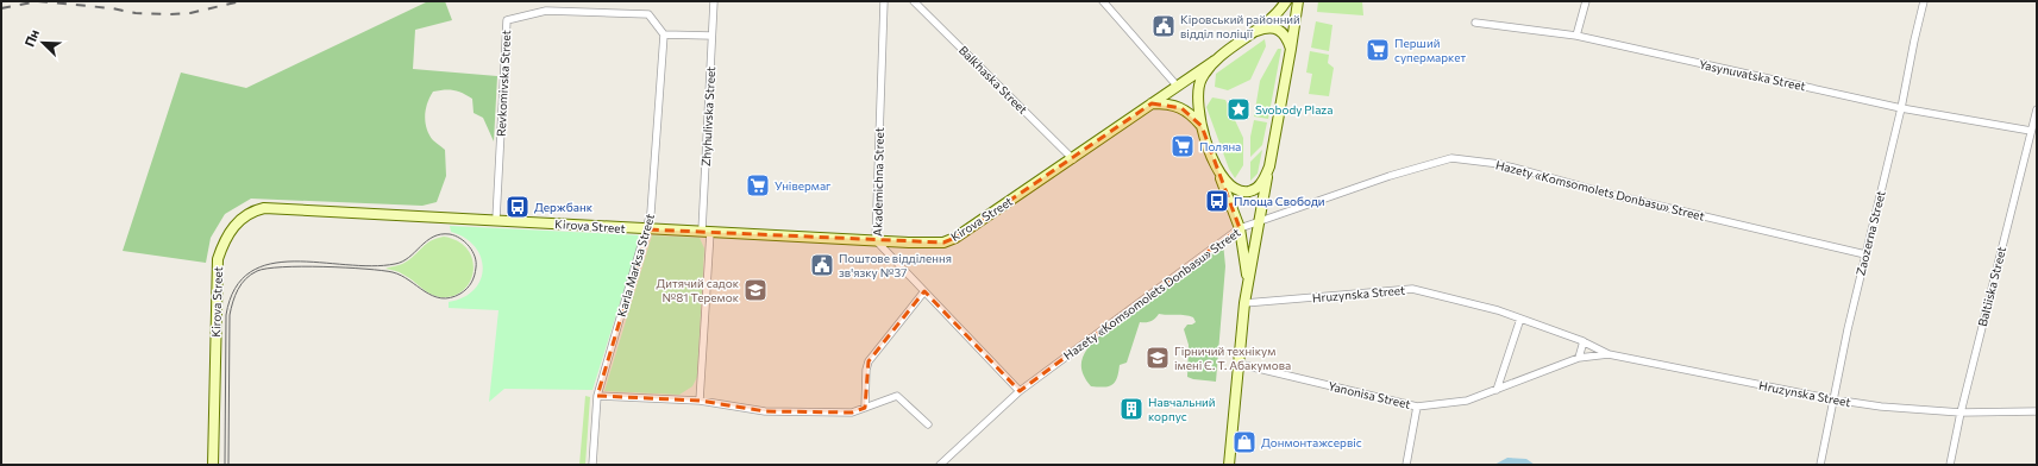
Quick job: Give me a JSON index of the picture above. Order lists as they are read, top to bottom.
{
  "streets": {
    "main road": ["Kirova Street"],
    "street": [
      "Yasynuvatska Street",
      "Balkhaska Street",
      "Revkomivska Street",
      "Zhyhulivska Street",
      "Akademichna Street",
      "Hazety «Komsomolets Donbasu» Street",
      "Zaozerna Street",
      "Karla Marksa Street",
      "Baltiiska Street",
      "Hruzynska Street",
      "Yanonisa Street"
    ]
  },
  "crossings": [
    ["Yasynuvatska Street", "Zaozerna Street"],
    ["Yasynuvatska Street", "Baltiiska Street"],
    ["Balkhaska Street", "Kirova Street"],
    ["Revkomivska Street", "Kirova Street"],
    ["Revkomivska Street", "Karla Marksa Street"],
    ["Zhyhulivska Street", "Kirova Street"],
    ["Akademichna Street", "Hazety «Komsomolets Donbasu» Street"],
    ["Akademichna Street", "Kirova Street"],
    ["Hazety «Komsomolets Donbasu» Street", "Zaozerna Street"],
    ["Kirova Street", "Karla Marksa Street"],
    ["Zaozerna Street", "Hruzynska Street"],
    ["Baltiiska Street", "Hruzynska Street"],
    ["Hruzynska Street", "Yanonisa Street"]
  ],
  "places": {
    "public building": ["Кіровський районний відділ поліції", "Поштове відділення зв'язку №37"],
    "supermarket": ["Перший супермаркет", "Поляна", "Універмаг"],
    "place": ["Svobody Plaza"],
    "bus stop": ["Площа Свободи", "Держбанк"],
    "school or university": ["Дитячий садок №81 Теремок", "Гірничий технікум імені Є. Т. Абакумова"],
    "building": ["Навчальний корпус"],
    "shop": ["Донмонтажсервіс"]
  },
  "north": "top left"
}
